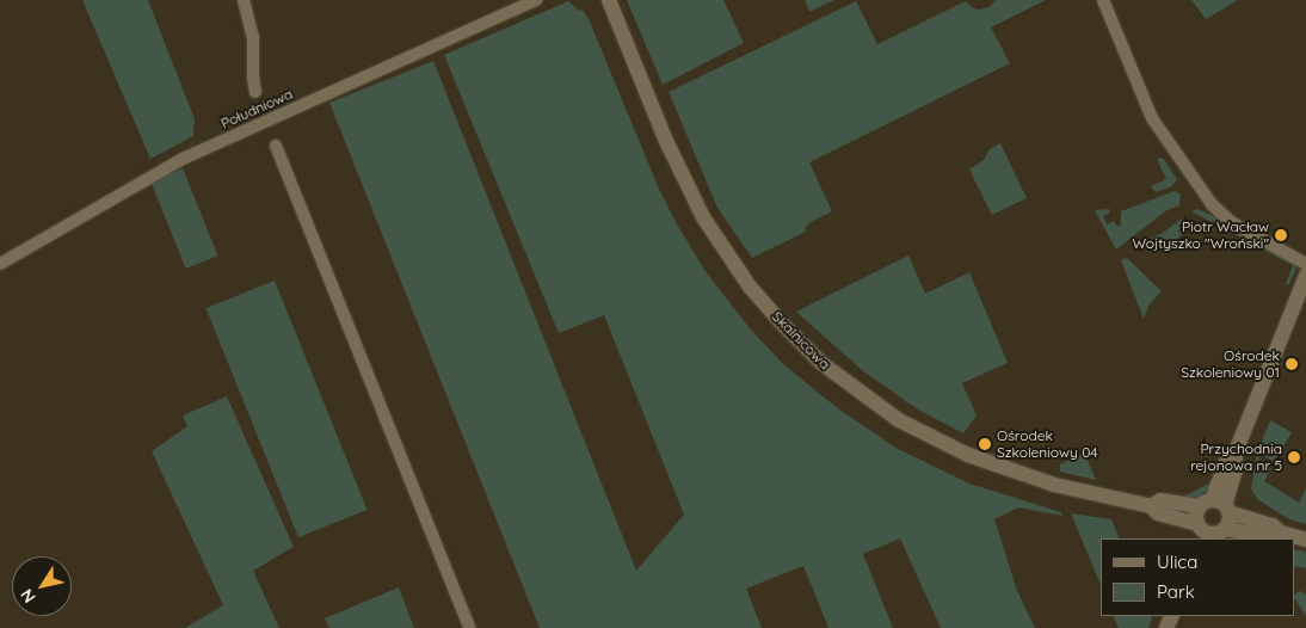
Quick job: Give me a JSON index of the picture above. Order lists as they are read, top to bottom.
{
  "streets": {
    "street": ["Południowa", "Skalnicowa"]
  },
  "places": [
    "Piotr Wacław Wojtyszko \"Wroński\"",
    "Ośrodek Szkoleniowy 01",
    "Ośrodek Szkoleniowy 04",
    "Przychodnia rejonowa nr 5"
  ],
  "legend": ["Ulica", "Park"],
  "north": "bottom left"
}
